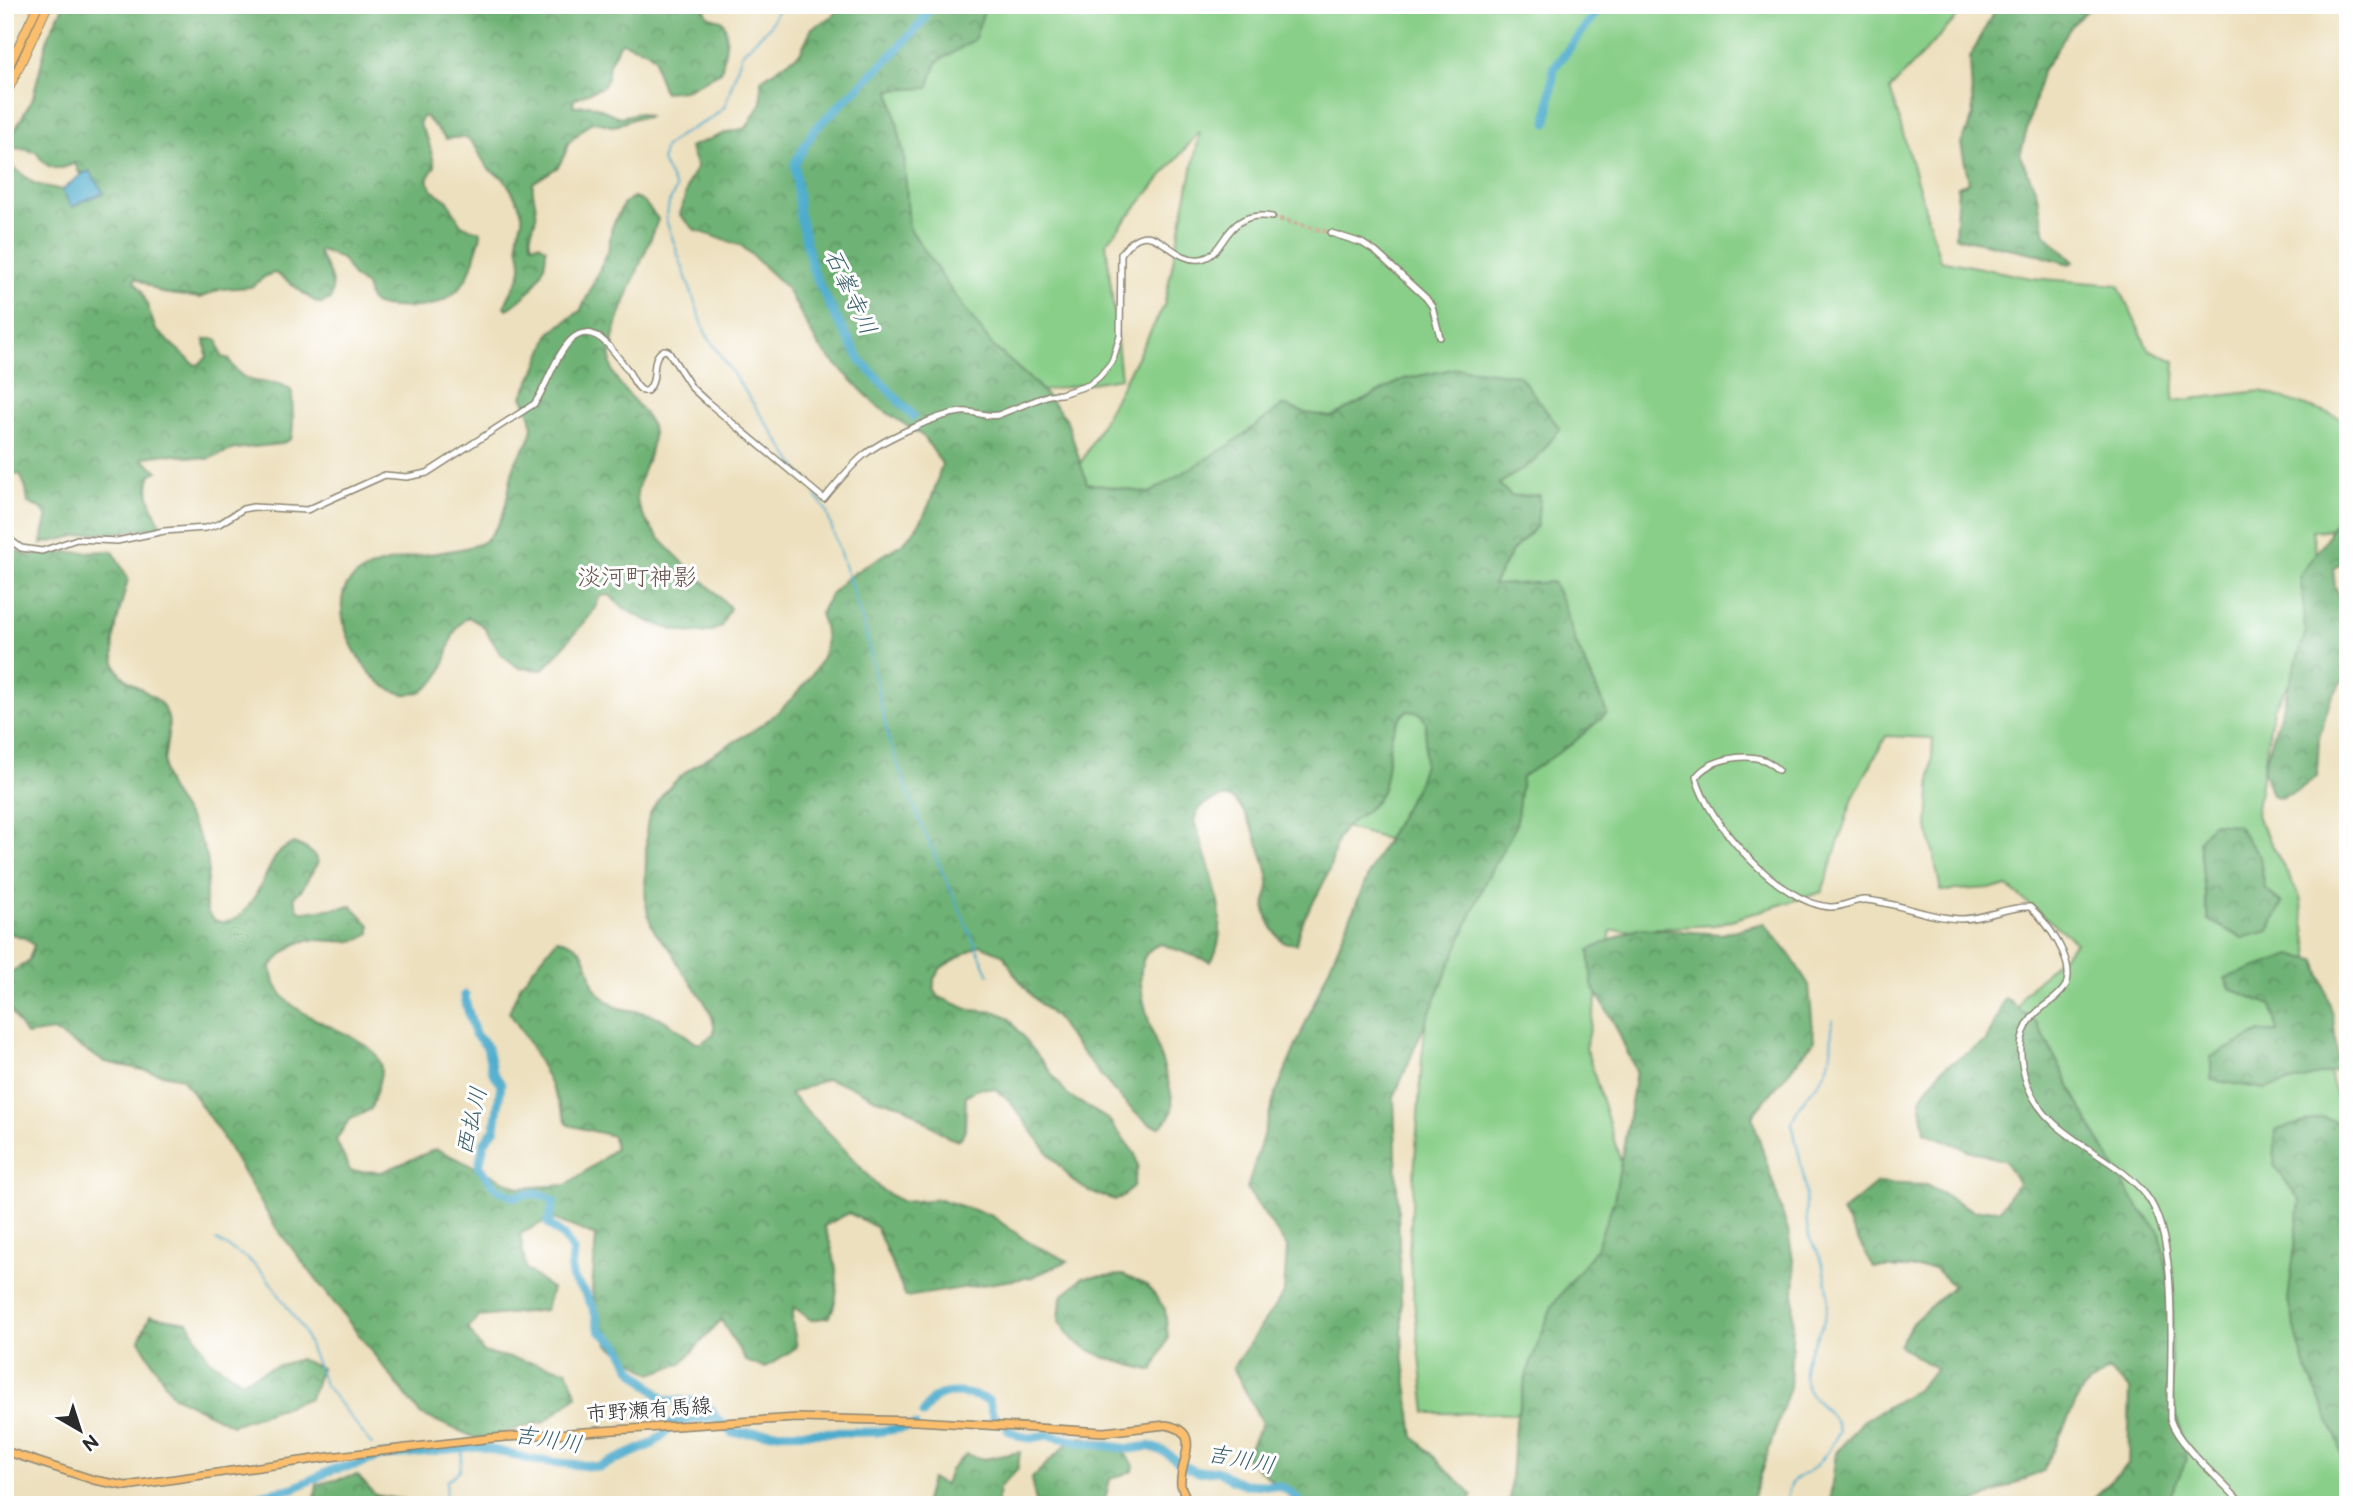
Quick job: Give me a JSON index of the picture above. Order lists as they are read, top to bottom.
{
  "streets": {
    "main road": ["市野瀬有馬線"]
  },
  "districts": ["淡河町神影"],
  "water": ["石峯寺川", "西払川", "吉川川"],
  "north": "bottom right"
}
